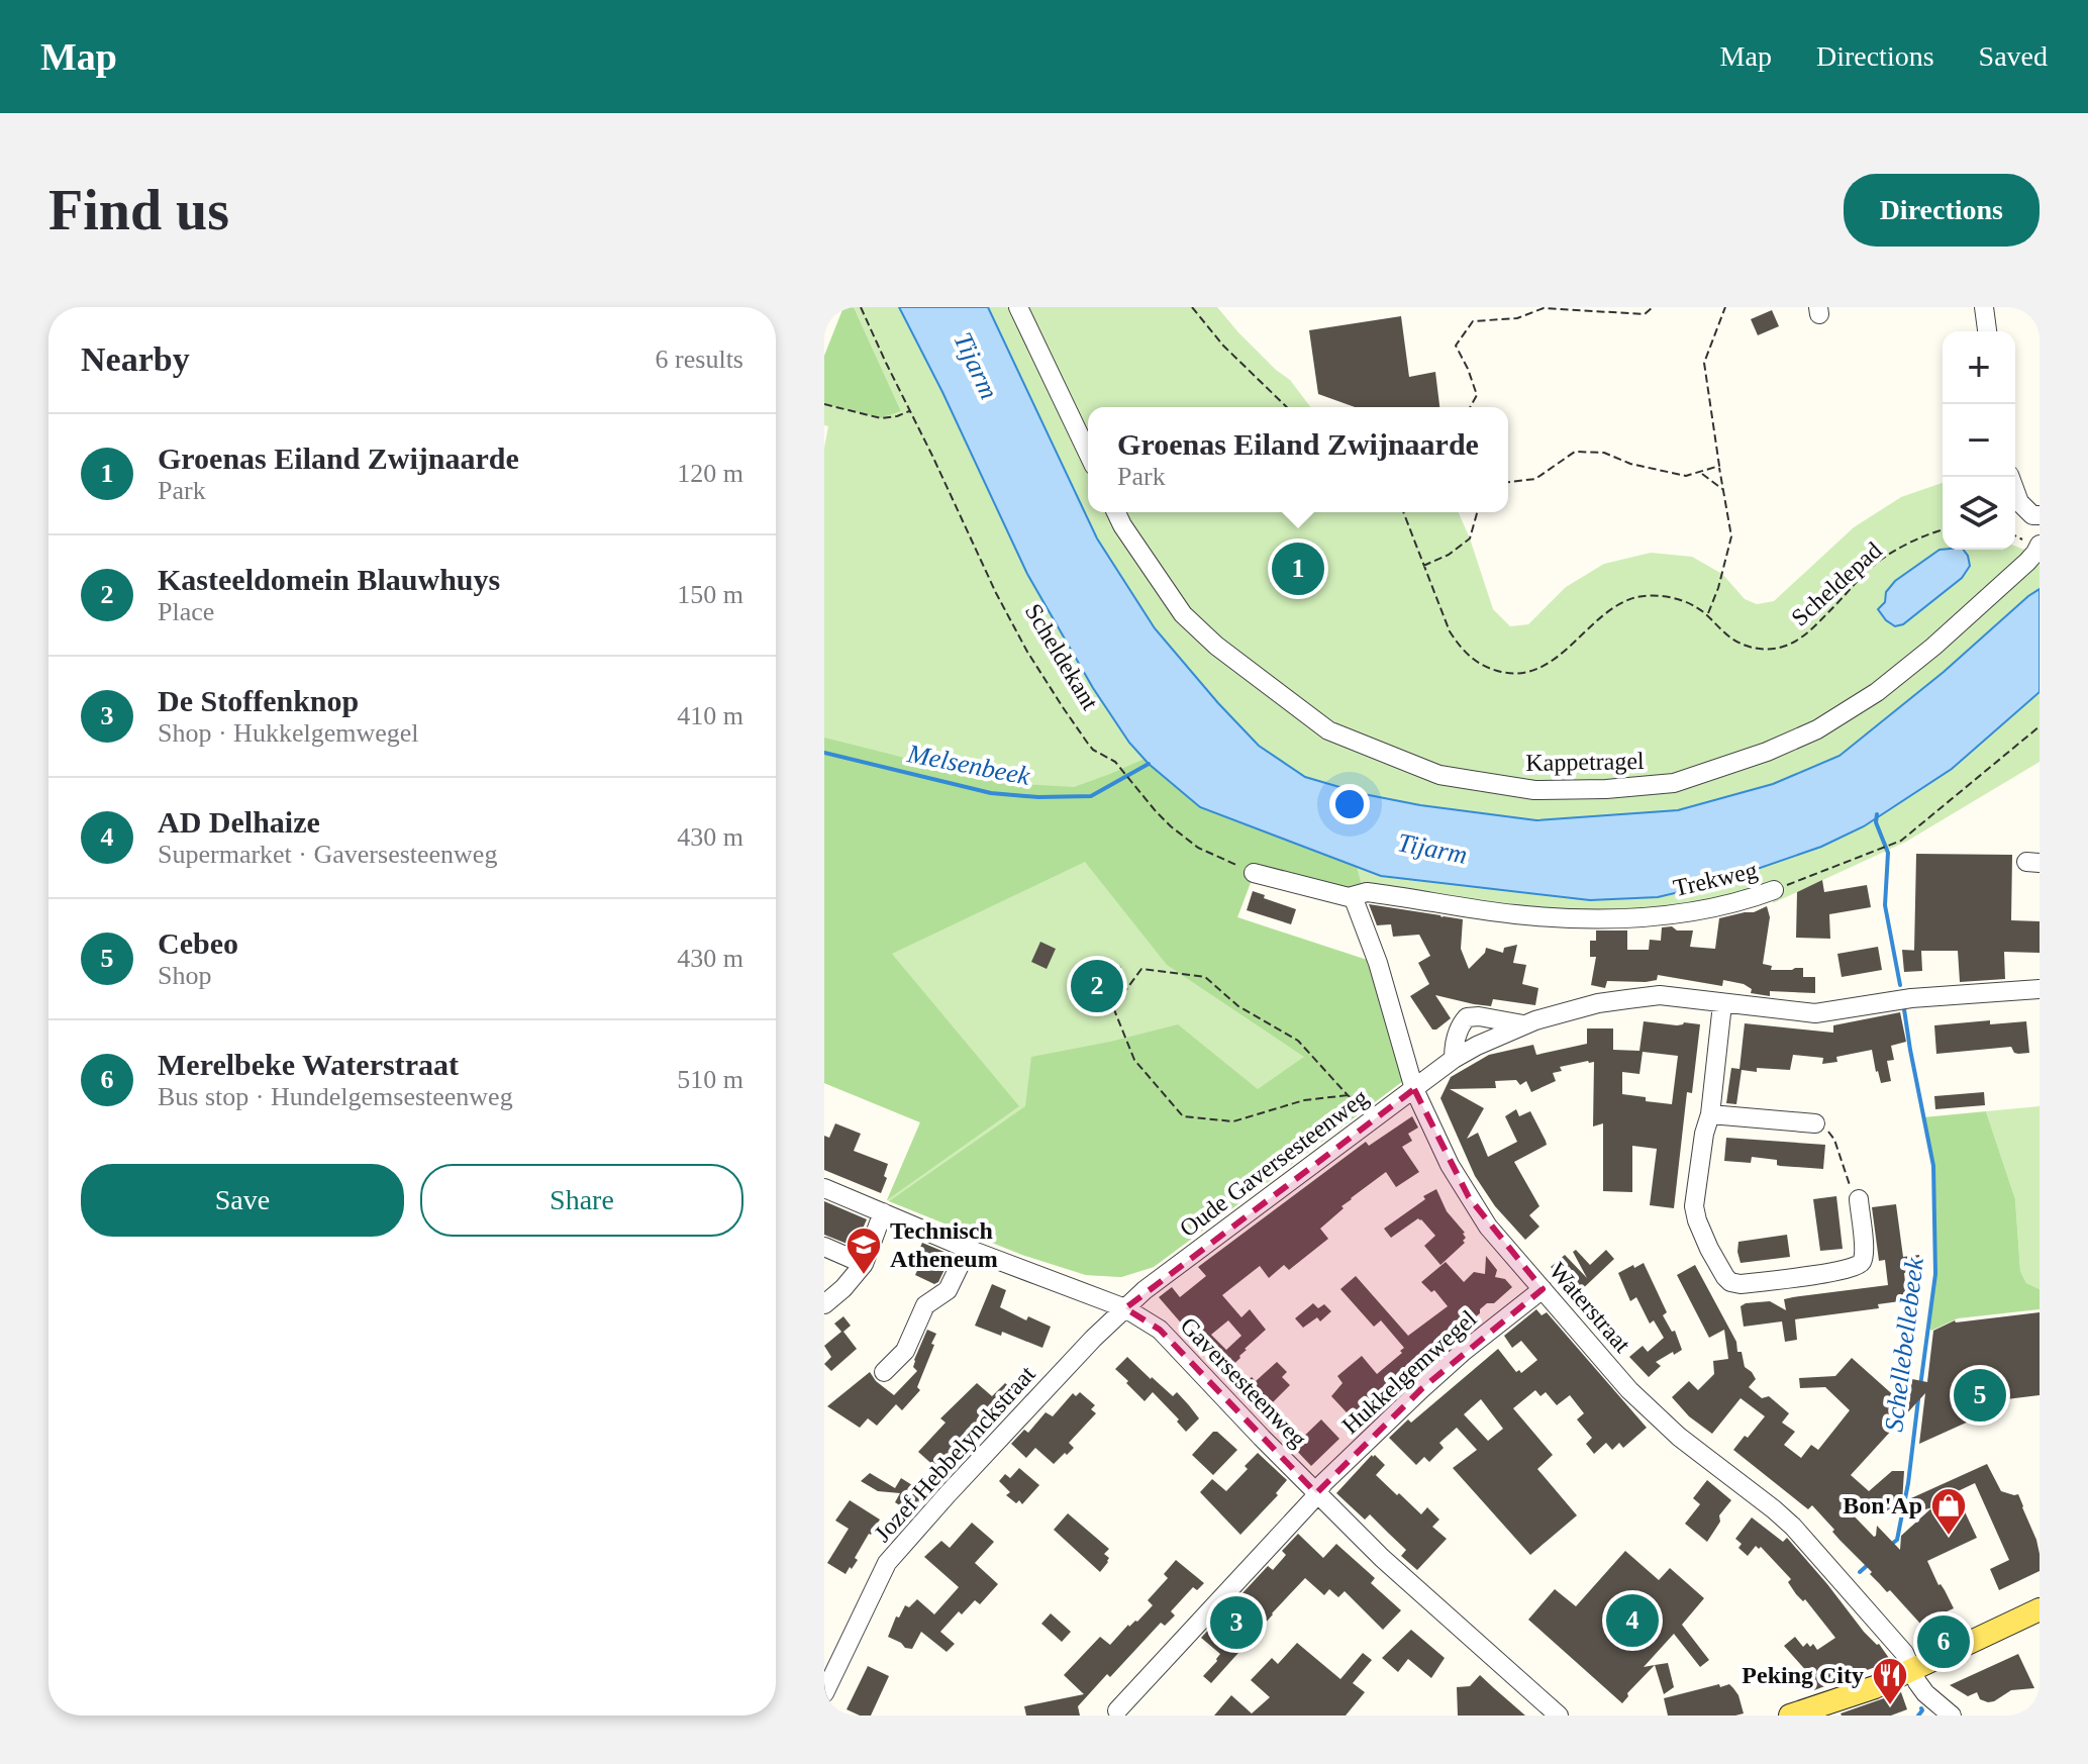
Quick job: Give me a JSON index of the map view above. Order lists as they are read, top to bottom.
{
  "streets": {
    "street": [
      "Kappetragel",
      "Trekweg",
      "Oude Gaversesteenweg",
      "Waterstraat",
      "Hukkelgemwegel",
      "Gaversesteenweg",
      "Jozef Hebbelynckstraat"
    ],
    "path": ["Scheldepad", "Scheldekant"]
  },
  "crossings": [
    ["Trekweg", "Waterstraat"],
    ["Oude Gaversesteenweg", "Waterstraat"],
    ["Oude Gaversesteenweg", "Gaversesteenweg"],
    ["Oude Gaversesteenweg", "Jozef Hebbelynckstraat"],
    ["Waterstraat", "Hukkelgemwegel"],
    ["Hukkelgemwegel", "Gaversesteenweg"],
    ["Gaversesteenweg", "Jozef Hebbelynckstraat"]
  ],
  "water": ["Tijarm", "Melsenbeek", "Schellebellebeek"],
  "places": {
    "school or university": ["Technisch Atheneum"],
    "shop": ["Bon'Ap"],
    "restaurant": ["Peking City"]
  },
  "page": {
    "header": "Map",
    "nav": ["Map", "Directions", "Saved"],
    "buttons": [
      "Directions",
      ["Save", "Share"]
    ],
    "title": "Find us",
    "heading": ["Nearby", "6 results"],
    "map_buttons": ["+", "−"],
    "popup": ["Groenas Eiland Zwijnaarde", "Park"],
    "list": [
      {
        "mark": "1",
        "name": "Groenas Eiland Zwijnaarde",
        "note": "Park",
        "value": "120 m"
      },
      {
        "mark": "2",
        "name": "Kasteeldomein Blauwhuys",
        "note": "Place",
        "value": "150 m"
      },
      {
        "mark": "3",
        "name": "De Stoffenknop",
        "note": "Shop · Hukkelgemwegel",
        "value": "410 m"
      },
      {
        "mark": "4",
        "name": "AD Delhaize",
        "note": "Supermarket · Gaversesteenweg",
        "value": "430 m"
      },
      {
        "mark": "5",
        "name": "Cebeo",
        "note": "Shop",
        "value": "430 m"
      },
      {
        "mark": "6",
        "name": "Merelbeke Waterstraat",
        "note": "Bus stop · Hundelgemsesteenweg",
        "value": "510 m"
      }
    ],
    "pins": [
      "1",
      "2",
      "5",
      "4",
      "3",
      "6"
    ]
  }
}
